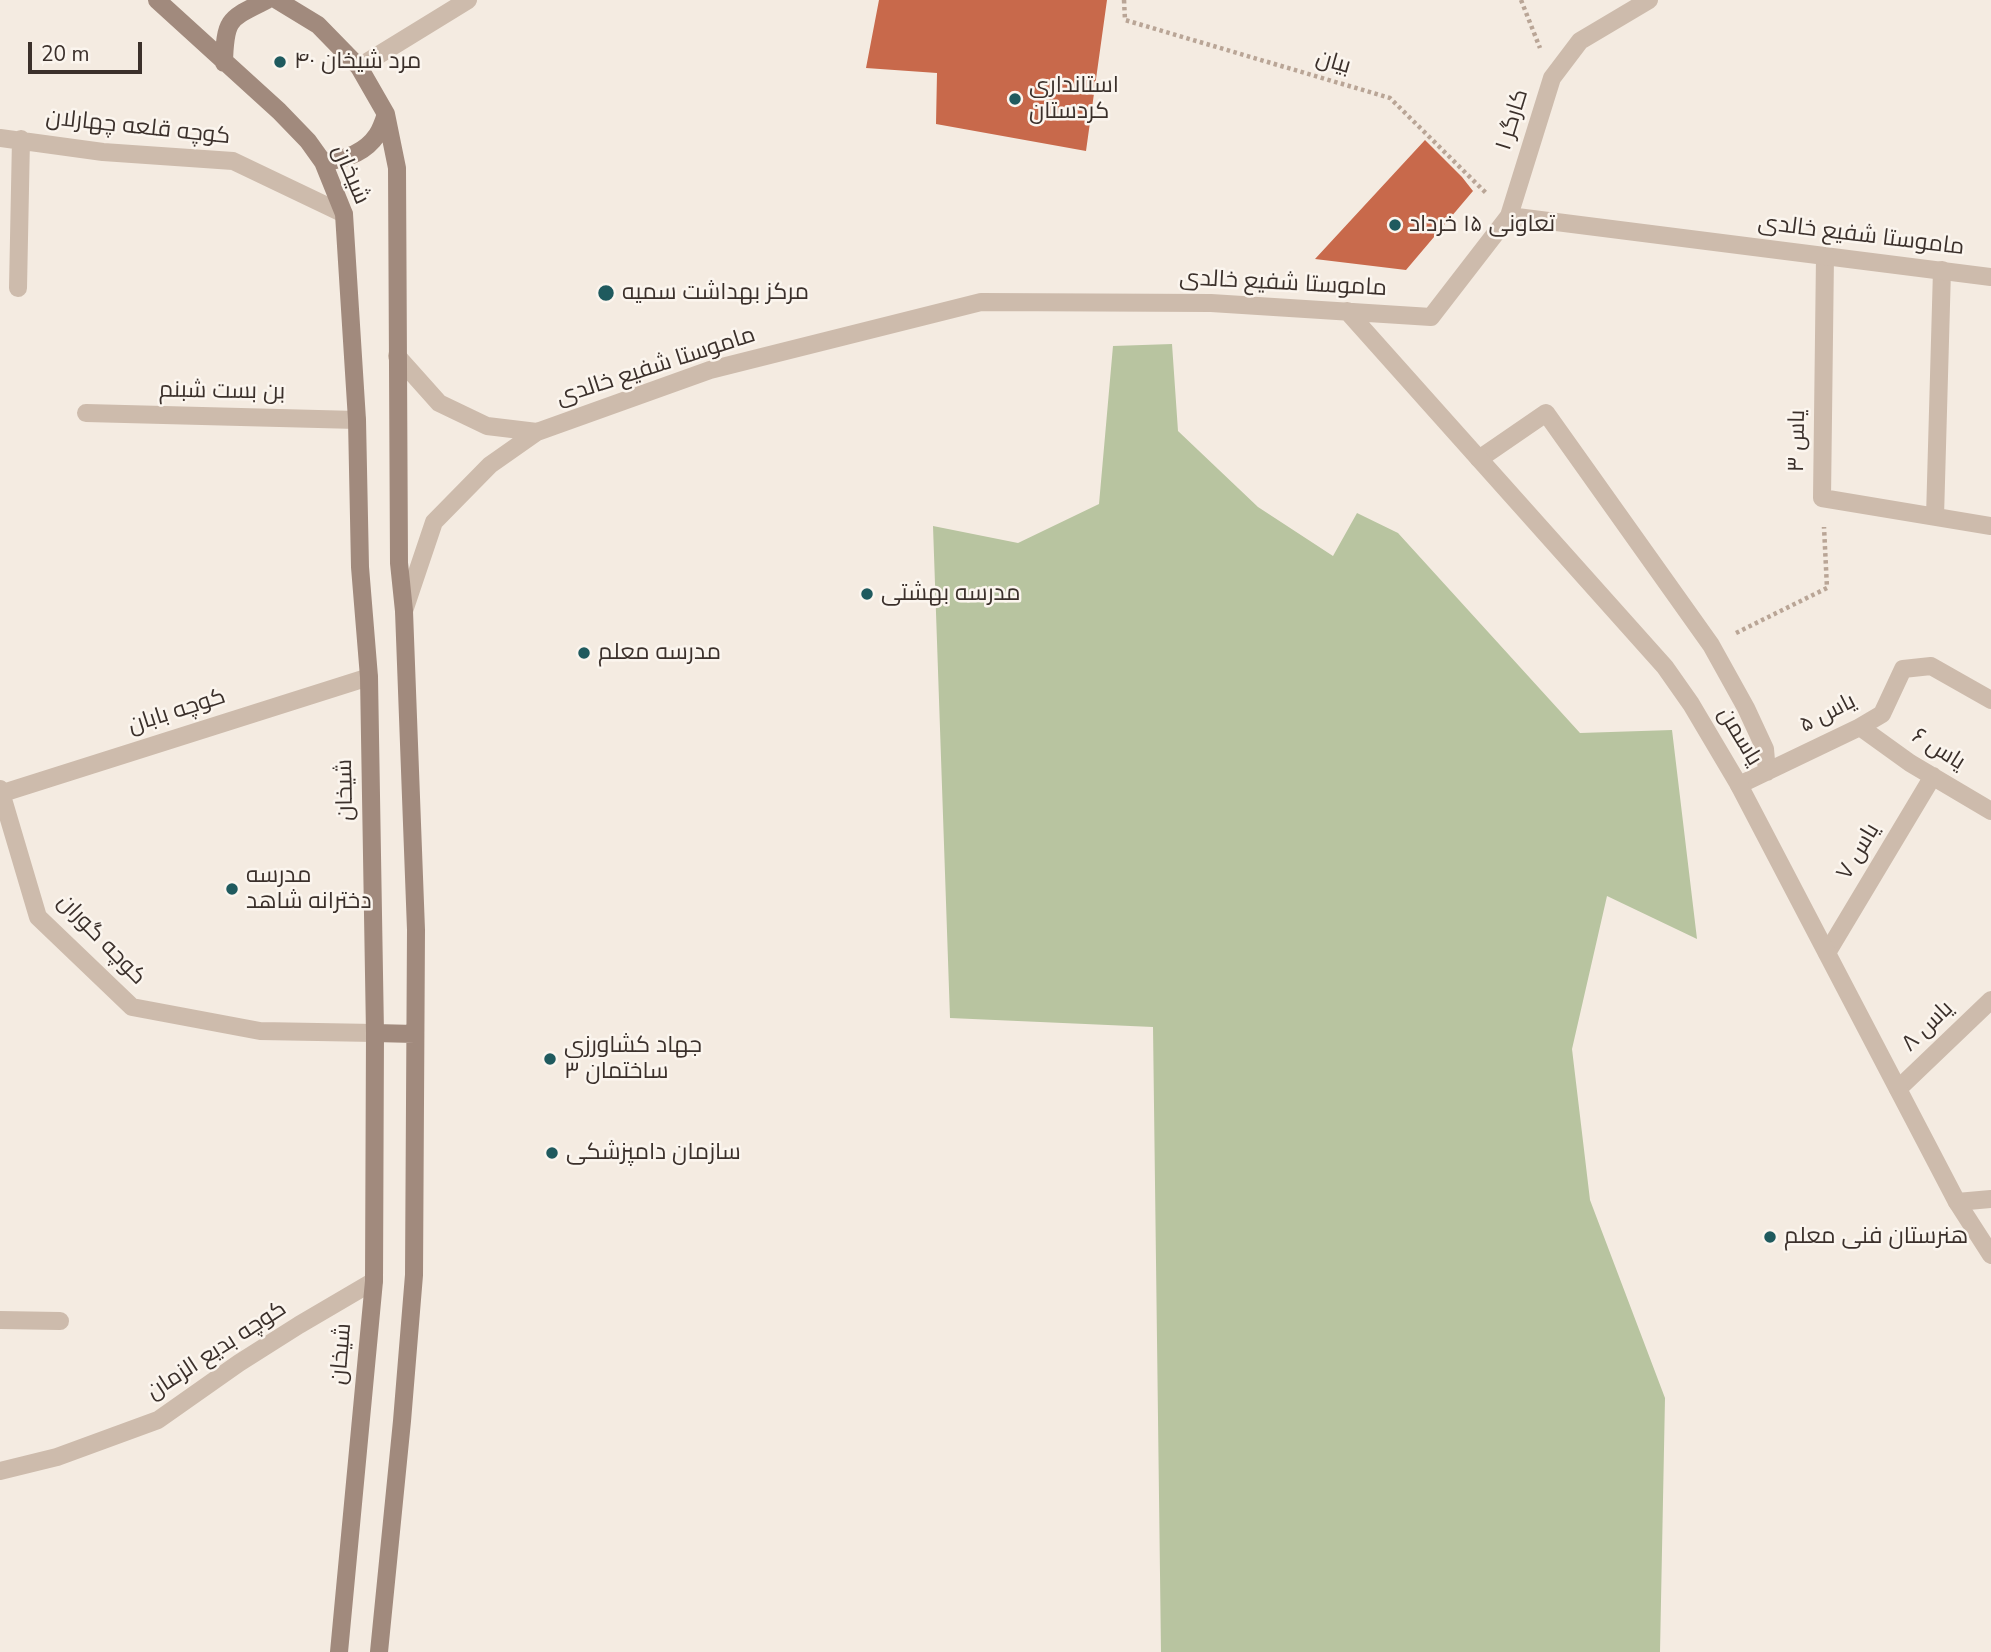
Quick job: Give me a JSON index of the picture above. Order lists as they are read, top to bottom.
{
  "streets": {
    "street": [
      "کارگر ۱",
      "کوچه قلعه چهارلان",
      "شیخان",
      "ماموستا شفیع خالدی",
      "بن بست شبنم",
      "یاس ۳",
      "کوچه بابان",
      "یاس ۵",
      "یاسمن",
      "یاس ۶",
      "یاس ۷",
      "کوچه گوران",
      "یاس ۸",
      "کوچه بدیع الزمان"
    ],
    "path": ["بیان"]
  },
  "crossings": [
    ["بیان", "کارگر ۱"],
    ["بیان", "ماموستا شفیع خالدی"],
    ["کارگر ۱", "ماموستا شفیع خالدی"],
    ["کوچه قلعه چهارلان", "شیخان"],
    ["شیخان", "بن بست شبنم"],
    ["شیخان", "کوچه بابان"],
    ["شیخان", "کوچه گوران"],
    ["شیخان", "کوچه بدیع الزمان"],
    ["ماموستا شفیع خالدی", "یاس ۳"],
    ["ماموستا شفیع خالدی", "یاسمن"],
    ["کوچه بابان", "کوچه گوران"],
    ["یاس ۵", "یاسمن"],
    ["یاس ۵", "یاس ۶"],
    ["یاسمن", "یاس ۷"],
    ["یاسمن", "یاس ۸"],
    ["یاس ۶", "یاس ۷"]
  ],
  "places": [
    "۴۰ مرد شیخان",
    "استانداری کردستان",
    "تعاونی ۱۵ خرداد",
    "مرکز بهداشت سمیه",
    "مدرسه بهشتی",
    "مدرسه معلم",
    "مدرسه دخترانه شاهد",
    "جهاد کشاورزی ساختمان ۳",
    "سازمان دامپزشکی",
    "هنرستان فنی معلم"
  ],
  "scale_bar": "20 m"
}
